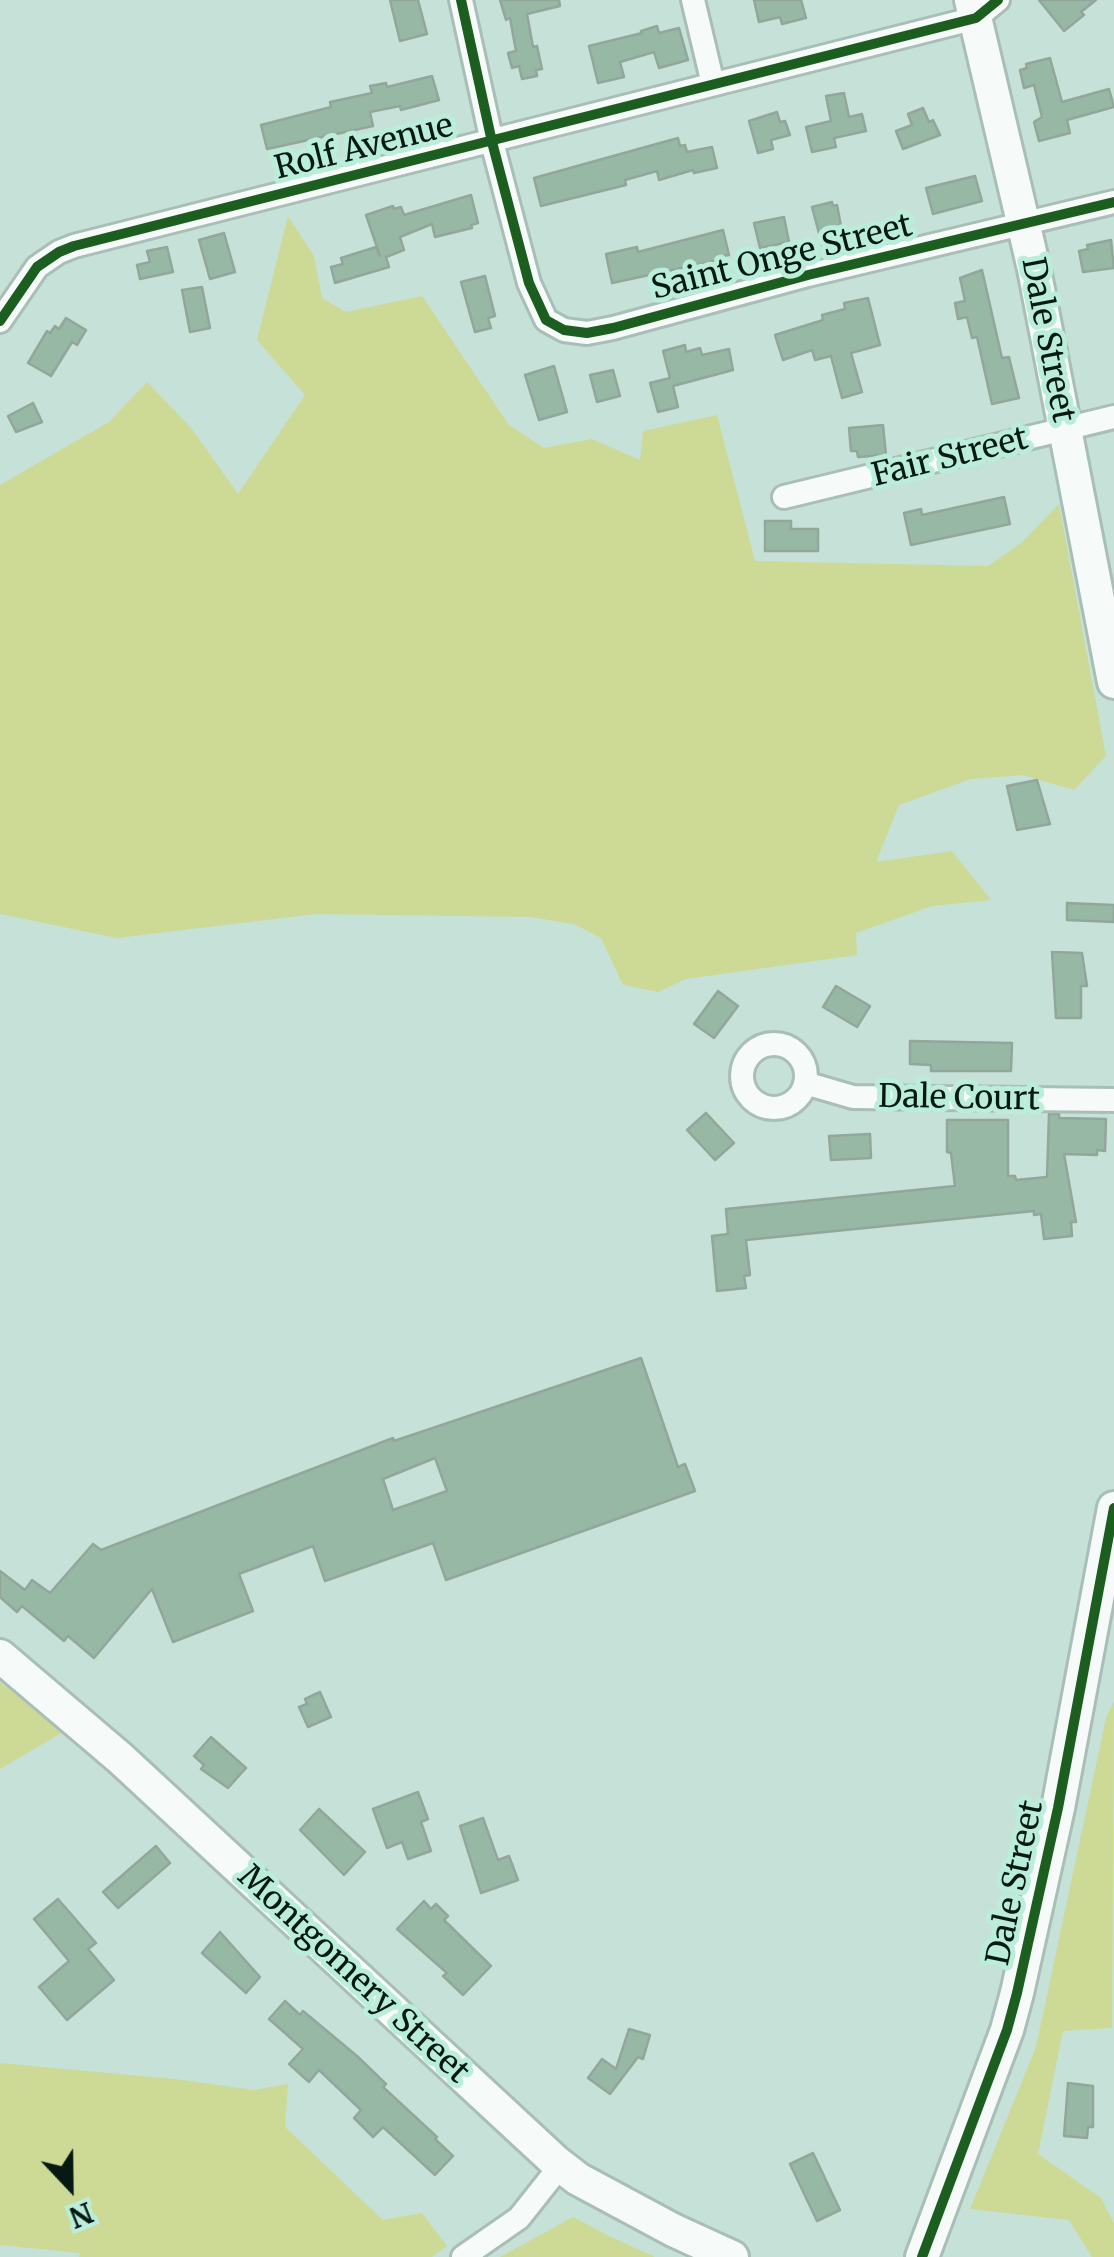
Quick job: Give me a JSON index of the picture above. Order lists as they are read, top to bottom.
{
  "streets": {
    "street": [
      "Rolf Avenue",
      "Saint Onge Street",
      "Dale Street",
      "Fair Street",
      "Dale Court",
      "Montgomery Street"
    ]
  },
  "crossings": [
    ["Rolf Avenue", "Saint Onge Street"],
    ["Rolf Avenue", "Dale Street"],
    ["Saint Onge Street", "Dale Street"],
    ["Dale Street", "Fair Street"]
  ],
  "north": "bottom"
}
